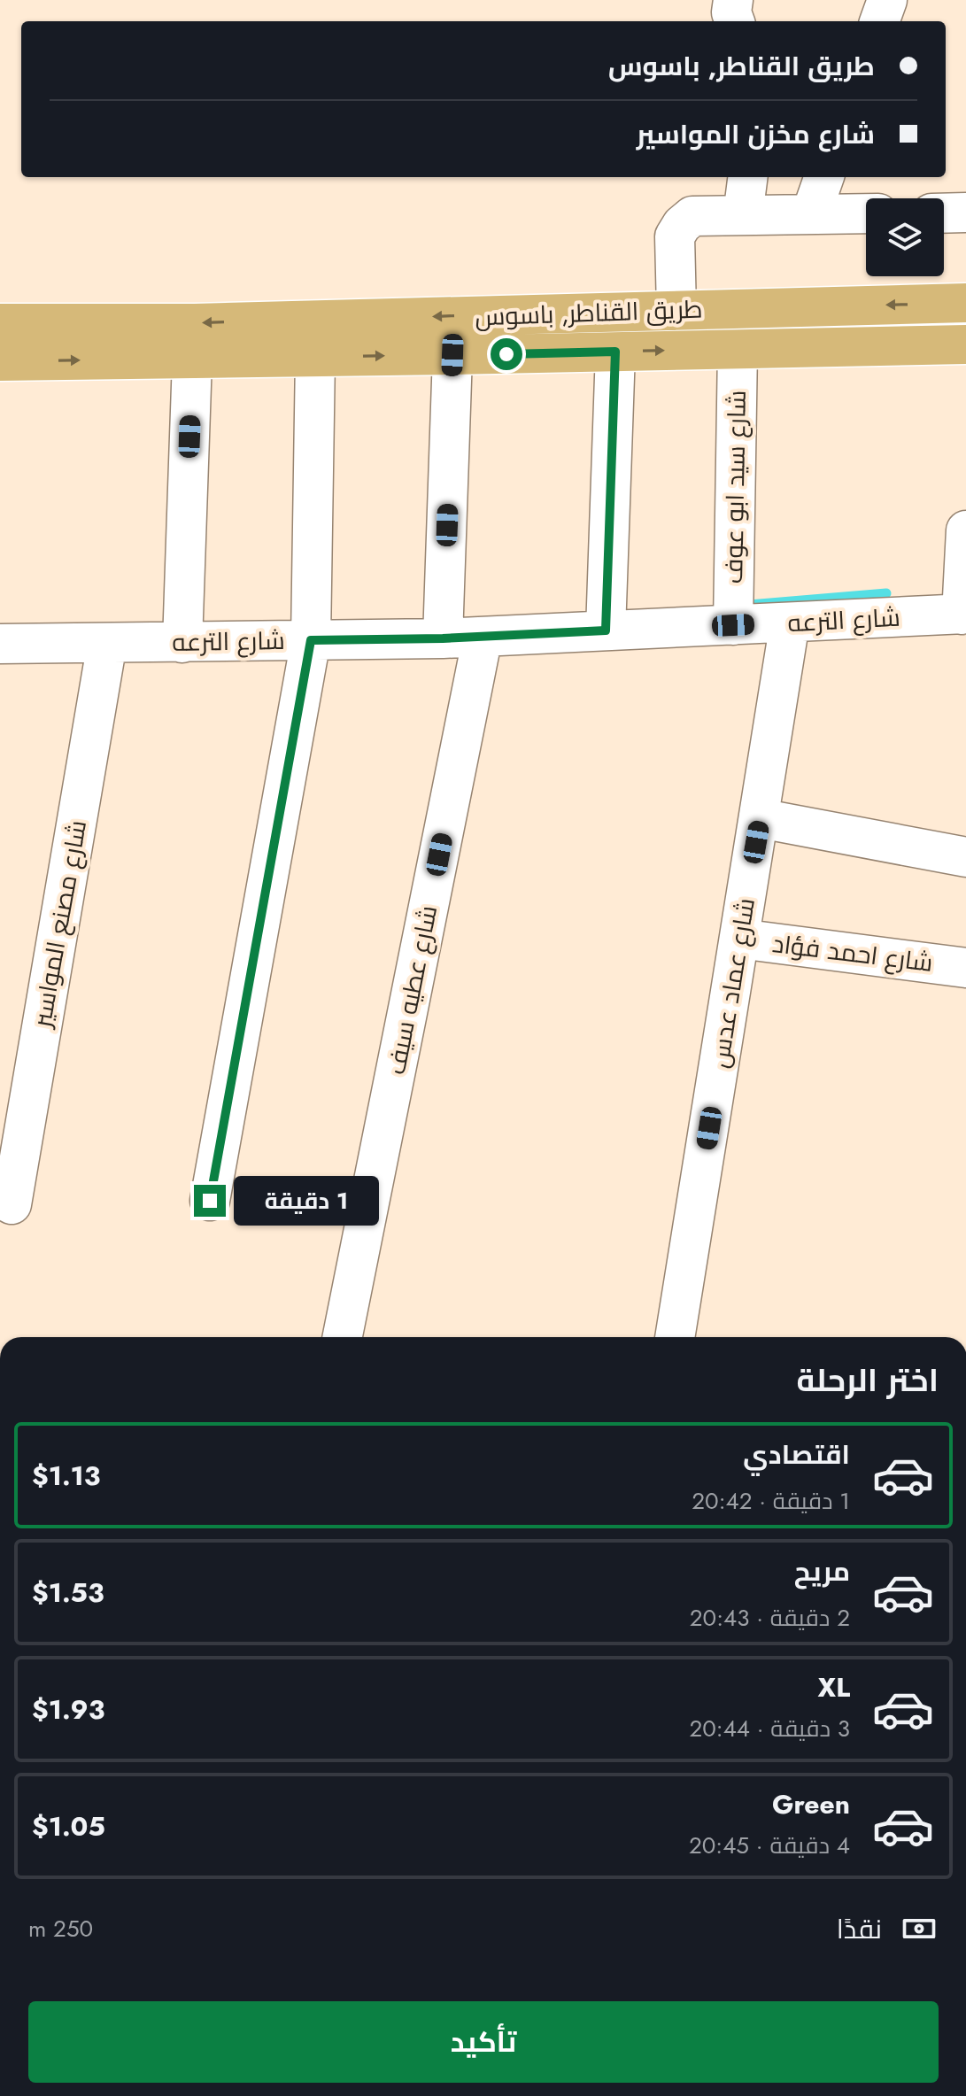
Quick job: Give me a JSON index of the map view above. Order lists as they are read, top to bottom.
{
  "streets": {
    "main road": ["طريق القناطر, باسوس"],
    "street": [
      "شارع سيد ابو عوف",
      "شارع الترعه",
      "شارع مصنع المواسير",
      "شارع احمد فؤاد",
      "شارع عماد عدس",
      "شارع عطيه سيف"
    ]
  },
  "crossings": [
    ["طريق القناطر, باسوس", "شارع سيد ابو عوف"],
    ["شارع سيد ابو عوف", "شارع الترعه"],
    ["شارع الترعه", "شارع مصنع المواسير"],
    ["شارع الترعه", "شارع عماد عدس"],
    ["شارع الترعه", "شارع عطيه سيف"],
    ["شارع احمد فؤاد", "شارع عماد عدس"]
  ],
  "page": {
    "banner": ["طريق القناطر, باسوس", "شارع مخزن المواسير"],
    "bubble": "1 دقيقة",
    "heading": "اختر الرحلة",
    "list": [
      {
        "name": "اقتصادي",
        "note": "1 دقيقة · 20:42",
        "value": "$1.13"
      },
      {
        "name": "مريح",
        "note": "2 دقيقة · 20:43",
        "value": "$1.53"
      },
      {
        "name": "XL",
        "note": "3 دقيقة · 20:44",
        "value": "$1.93"
      },
      {
        "name": "Green",
        "note": "4 دقيقة · 20:45",
        "value": "$1.05"
      }
    ],
    "pay": ["نقدًا", "250 m"],
    "buttons": "تأكيد"
  }
}
